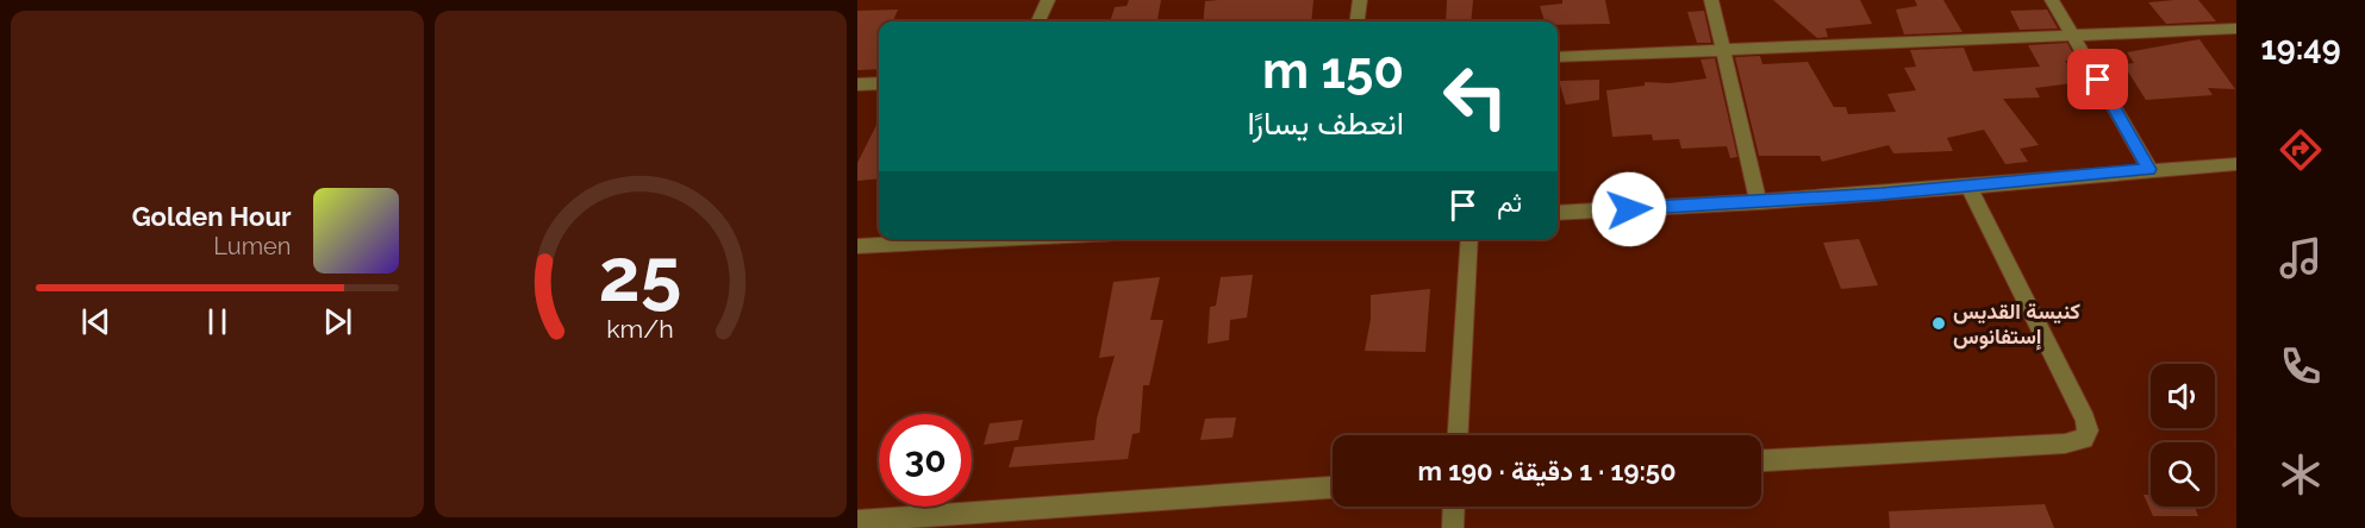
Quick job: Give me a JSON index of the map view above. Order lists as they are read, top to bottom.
{
  "places": ["كنيسة القديس إستفانوس"],
  "page": {
    "tabs": "19:49",
    "turn": ["150 m", "انعطف يسارًا"],
    "then": "ثم",
    "song": ["Golden Hour", "Lumen"],
    "limit": "30",
    "trip": "19:50 · 1 دقيقة · 190 m",
    "gauge": ["25", "km/h"]
  }
}
